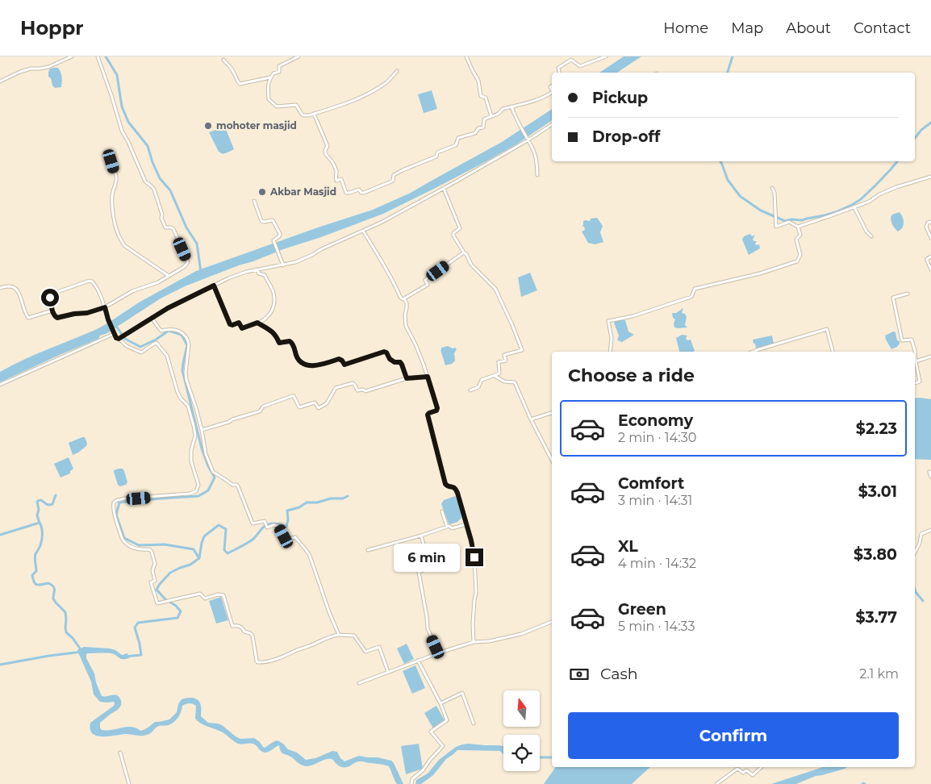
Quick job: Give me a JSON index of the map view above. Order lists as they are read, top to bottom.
{
  "places": ["mohoter masjid", "Akbar Masjid"],
  "north": "top",
  "page": {
    "header": "Hoppr",
    "nav": [
      "Home",
      "Map",
      "About",
      "Contact"
    ],
    "banner": ["Pickup", "Drop-off"],
    "heading": "Choose a ride",
    "list": [
      {
        "name": "Economy",
        "note": "2 min · 14:30",
        "value": "$2.23"
      },
      {
        "name": "Comfort",
        "note": "3 min · 14:31",
        "value": "$3.01"
      },
      {
        "name": "XL",
        "note": "4 min · 14:32",
        "value": "$3.80"
      },
      {
        "name": "Green",
        "note": "5 min · 14:33",
        "value": "$3.77"
      }
    ],
    "bubble": "6 min",
    "pay": ["Cash", "2.1 km"],
    "buttons": "Confirm"
  }
}
